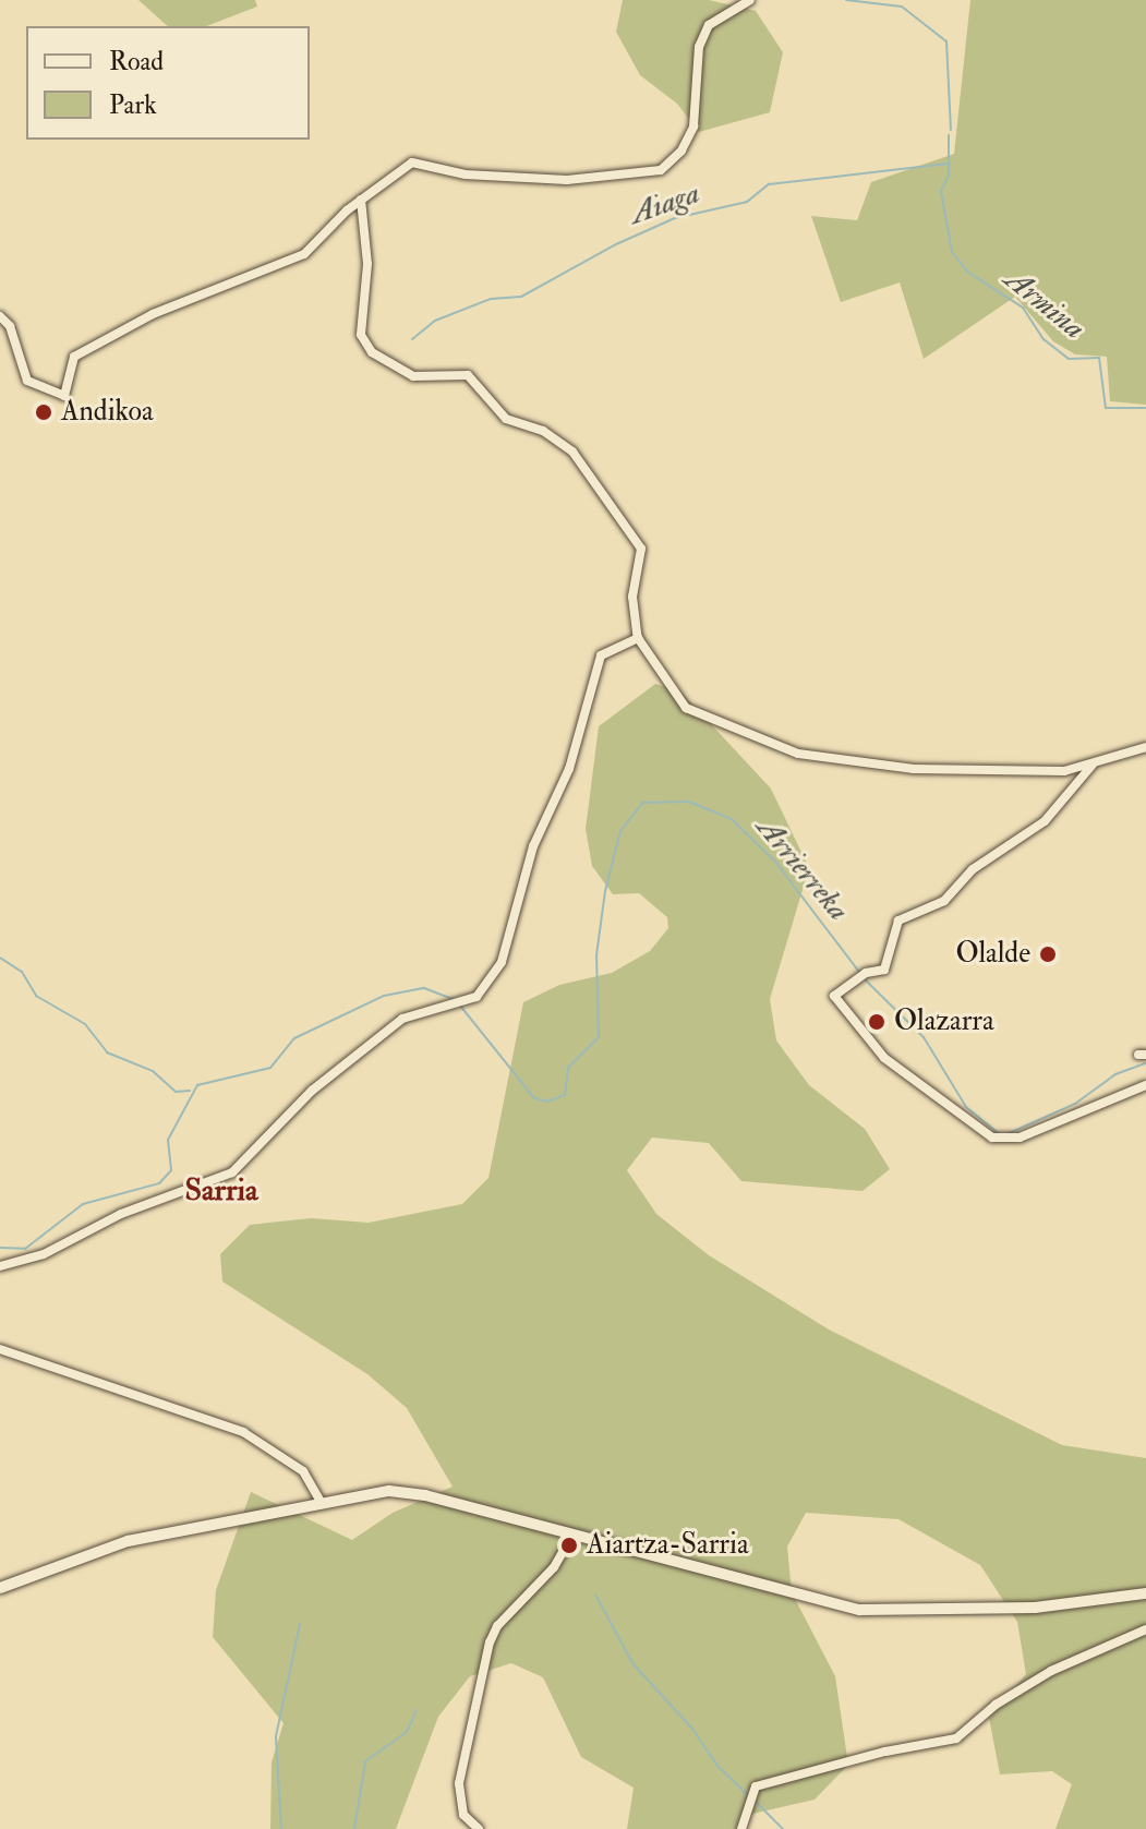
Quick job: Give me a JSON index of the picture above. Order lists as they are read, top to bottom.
{
  "districts": ["Sarria"],
  "water": ["Aiaga", "Armina", "Arrierreka"],
  "places": [
    "Andikoa",
    "Olalde",
    "Olazarra",
    "Aiartza-Sarria"
  ],
  "legend": ["Road", "Park"]
}
